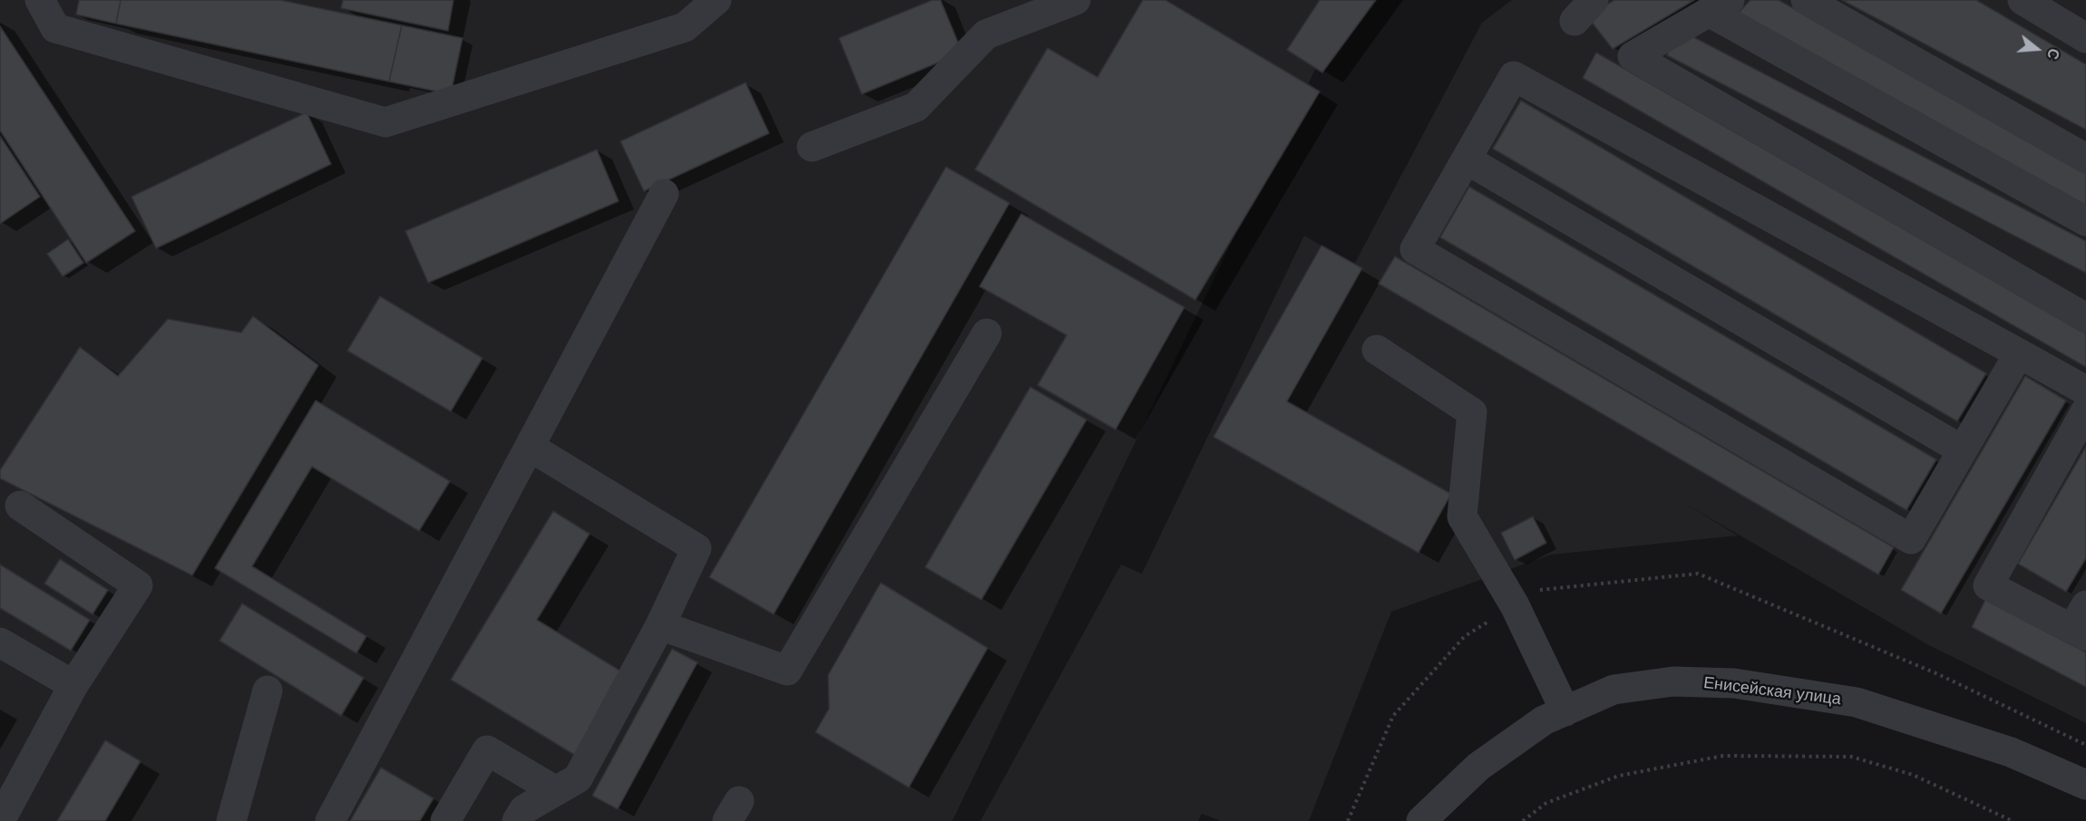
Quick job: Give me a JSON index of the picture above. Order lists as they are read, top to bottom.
{
  "streets": {
    "street": ["Енисейская улица"]
  },
  "north": "right"
}
